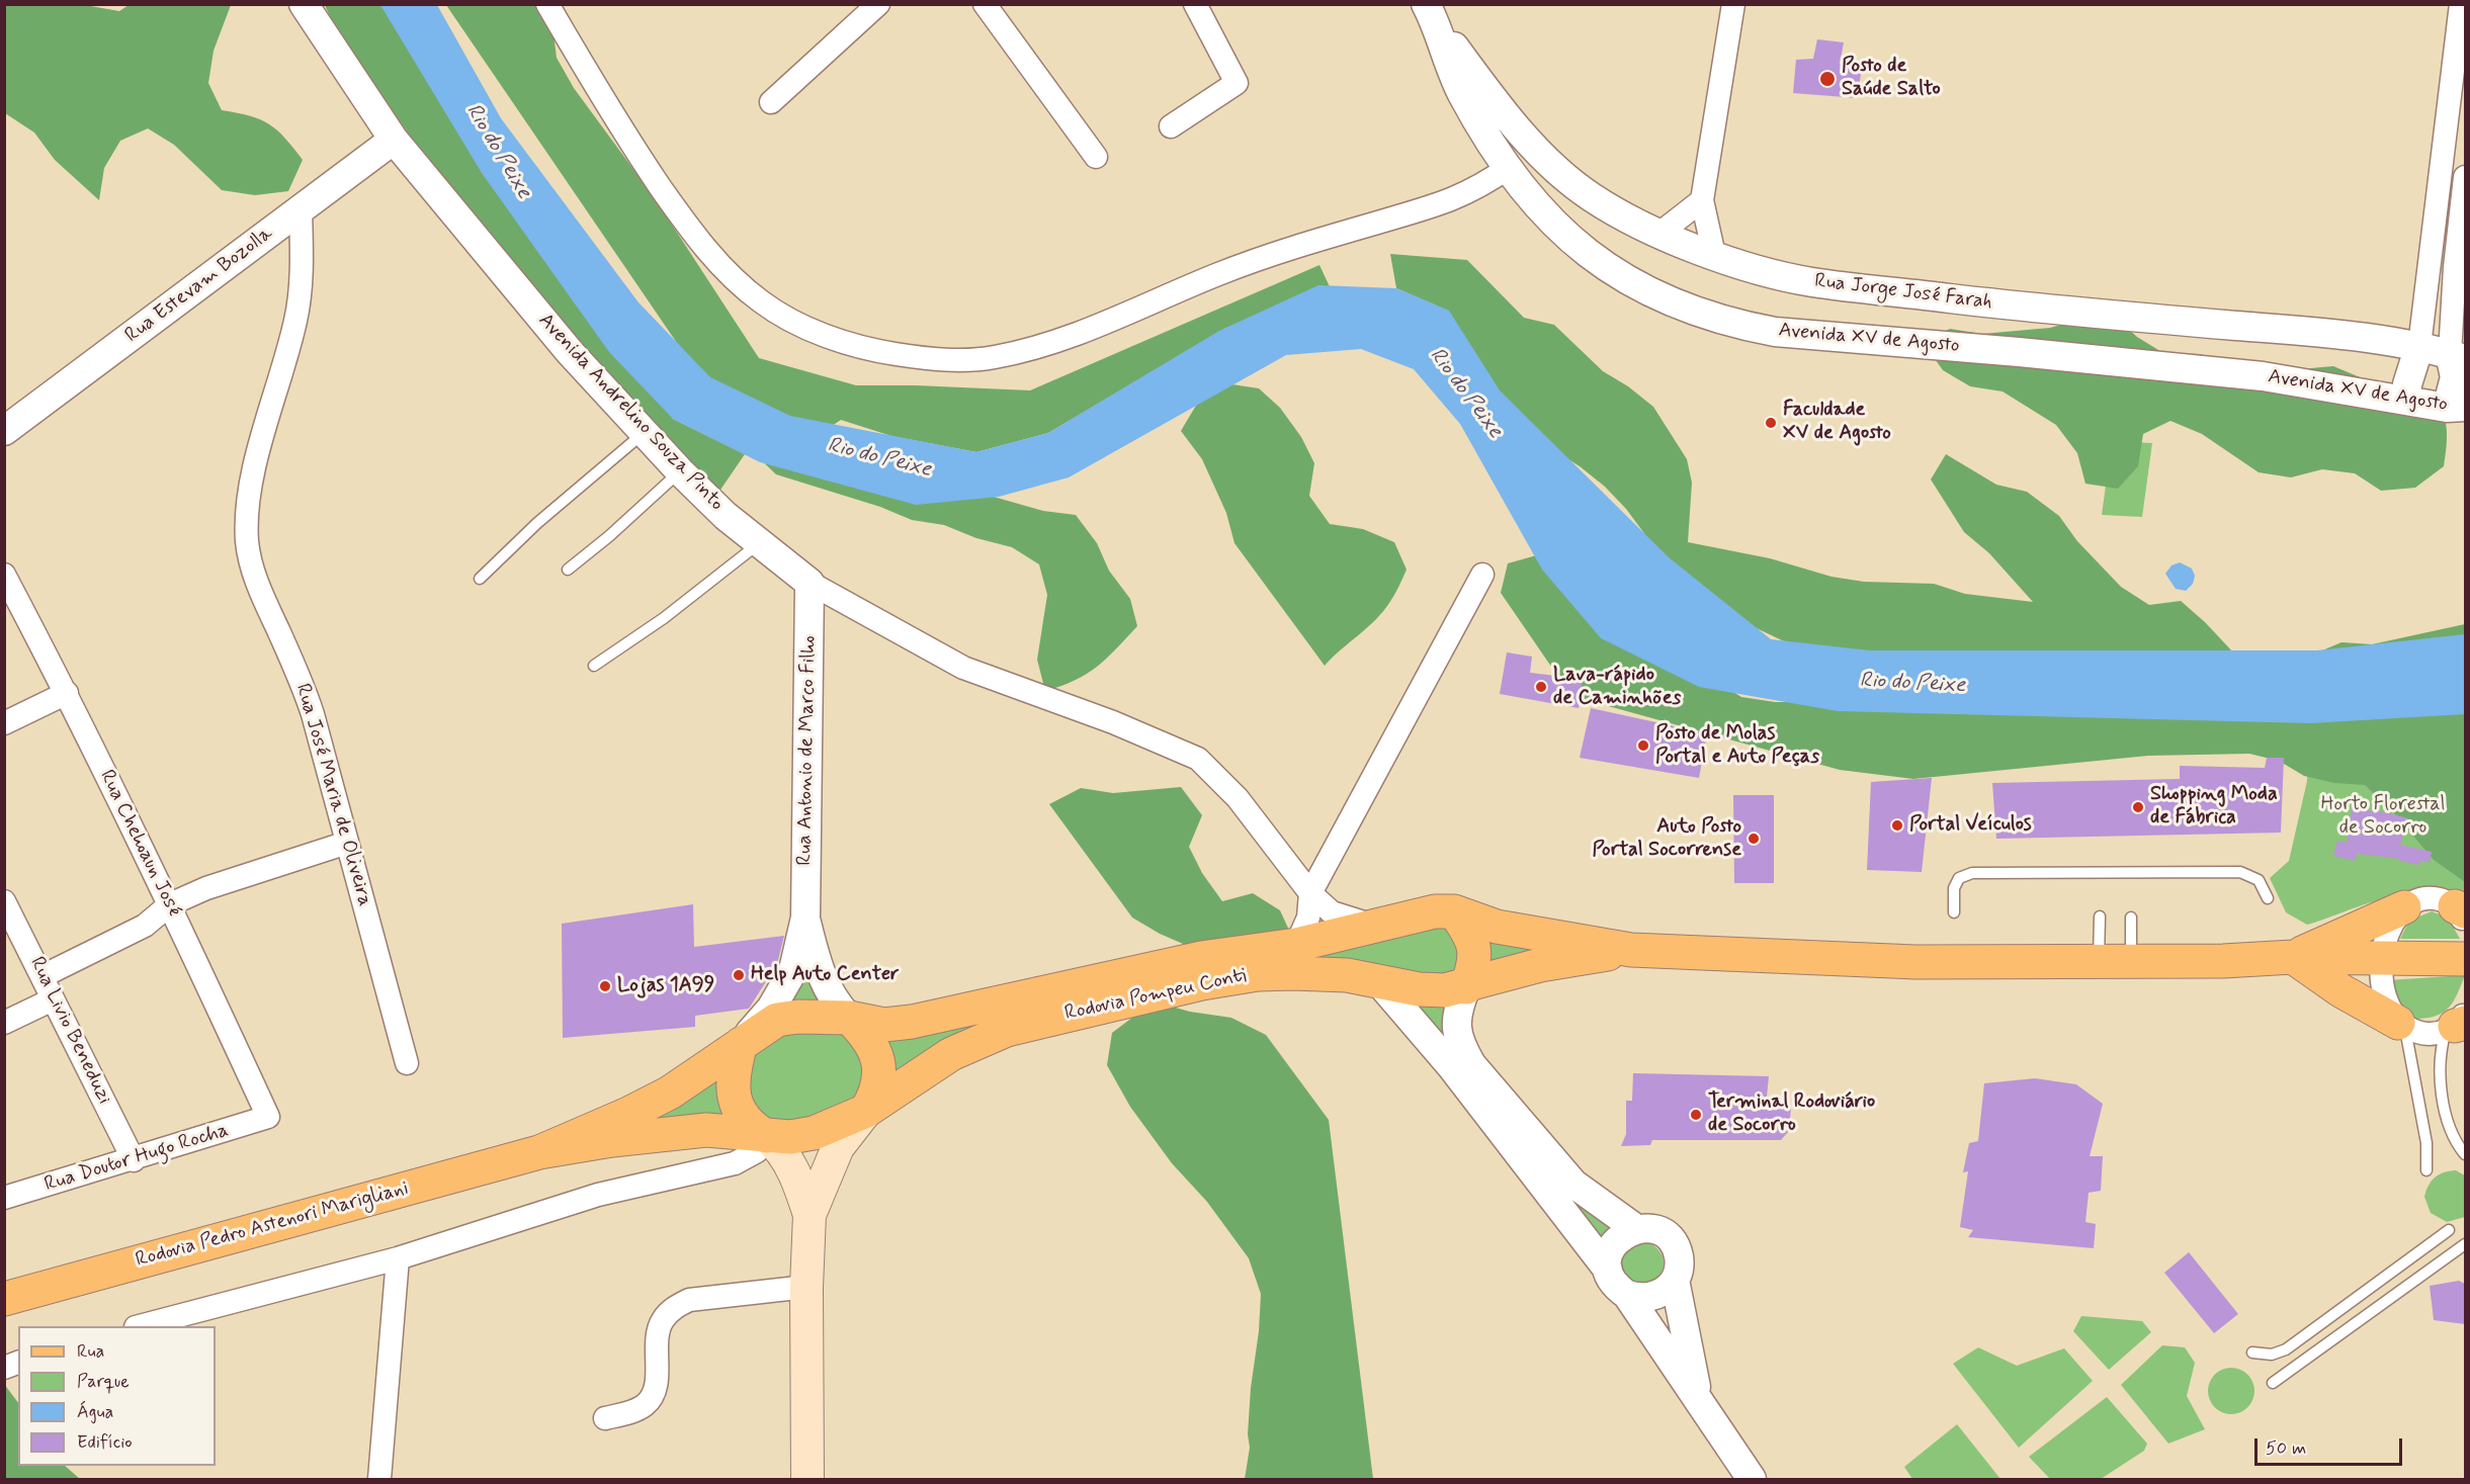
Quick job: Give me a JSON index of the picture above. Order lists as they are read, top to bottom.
{
  "streets": {
    "main road": ["Rodovia Pompeu Conti", "Rodovia Pedro Astenori Marigliani"],
    "street": [
      "Rua Estevam Bozolla",
      "Rua Jorge José Farah",
      "Avenida XV de Agosto",
      "Avenida Andrelino Souza Pinto",
      "Rua Antonio de Marco Filho",
      "Rua José Maria de Oliveira",
      "Rua Chehoaun José",
      "Rua Livio Beneduzi",
      "Rua Doutor Hugo Rocha"
    ]
  },
  "crossings": [
    ["Rua Estevam Bozolla", "Avenida Andrelino Souza Pinto"],
    ["Rua Estevam Bozolla", "Rua José Maria de Oliveira"],
    ["Rua Jorge José Farah", "Avenida XV de Agosto"],
    ["Avenida Andrelino Souza Pinto", "Rua Antonio de Marco Filho"],
    ["Avenida Andrelino Souza Pinto", "Rodovia Pompeu Conti"],
    ["Rua Antonio de Marco Filho", "Rodovia Pompeu Conti"],
    ["Rua Antonio de Marco Filho", "Rodovia Pedro Astenori Marigliani"],
    ["Rua Chehoaun José", "Rua Doutor Hugo Rocha"],
    ["Rodovia Pompeu Conti", "Rodovia Pedro Astenori Marigliani"],
    ["Rua Livio Beneduzi", "Rua Doutor Hugo Rocha"]
  ],
  "water": ["Rio do Peixe"],
  "parks": ["Horto Florestal de Socorro"],
  "places": [
    "Posto de Saúde Salto",
    "Faculdade XV de Agosto",
    "Lava-rápido de Caminhões",
    "Posto de Molas Portal e Auto Peças",
    "Shopping Moda de Fábrica",
    "Portal Veículos",
    "Auto Posto Portal Socorrense",
    "Help Auto Center",
    "Lojas 1A99",
    "Terminal Rodoviário de Socorro"
  ],
  "legend": [
    "Rua",
    "Parque",
    "Água",
    "Edifício"
  ],
  "scale_bar": "50 m"
}
